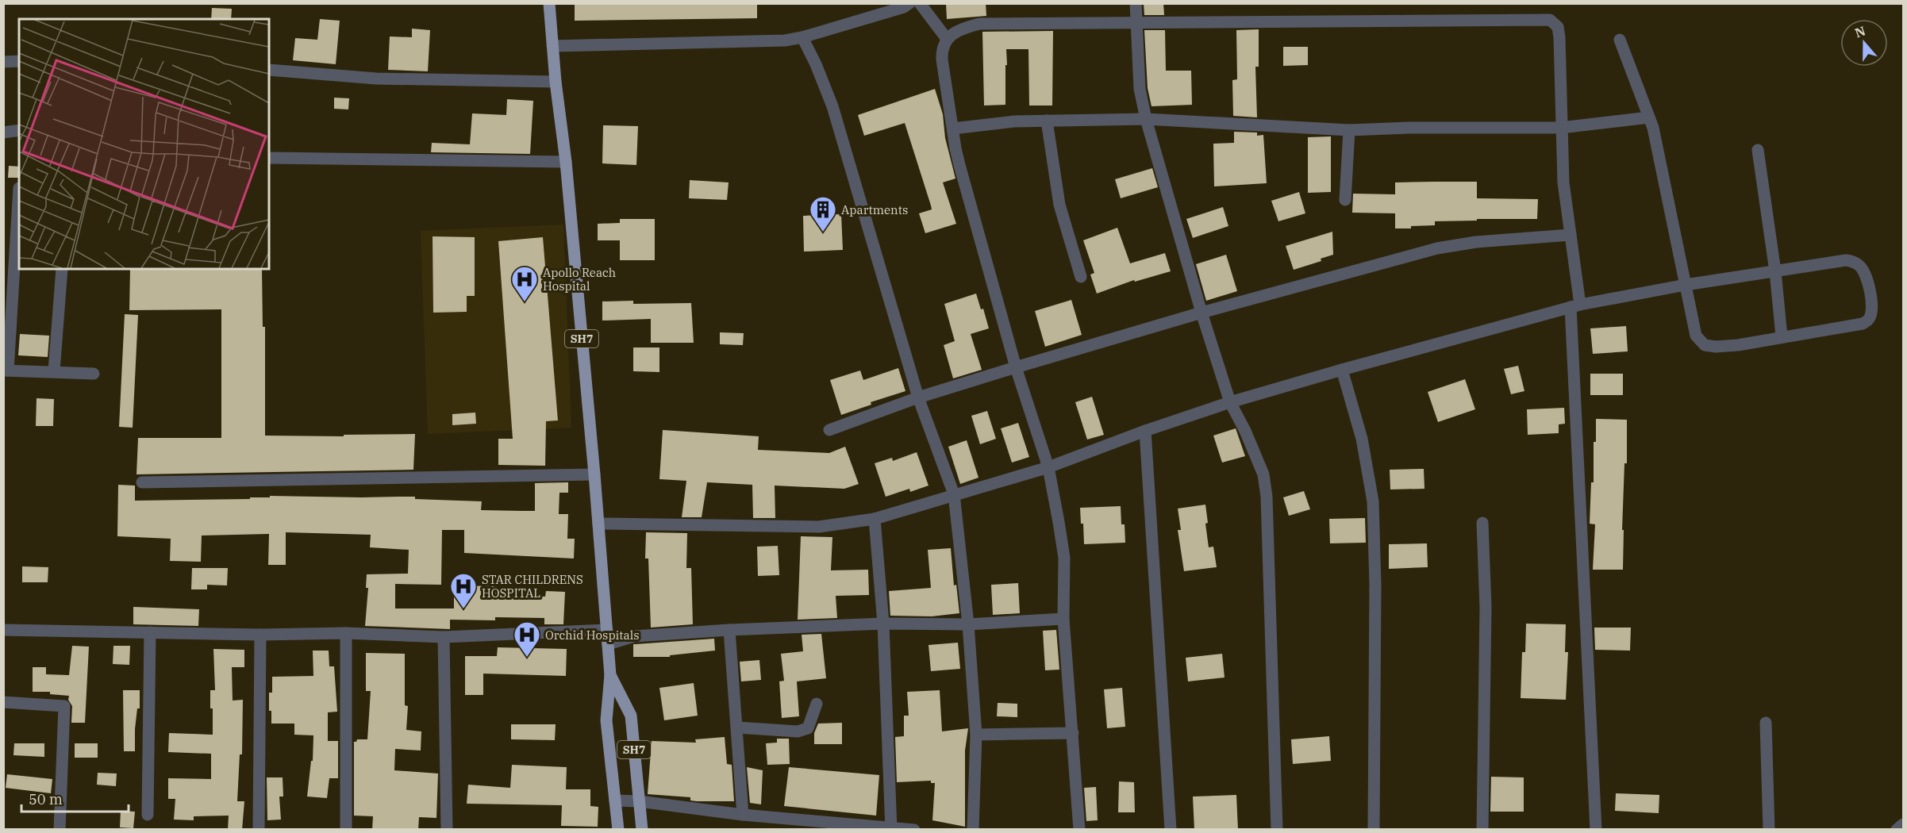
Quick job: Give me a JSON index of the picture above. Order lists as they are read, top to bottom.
{
  "streets": {
    "main road": ["SH7"]
  },
  "places": {
    "building": ["Apartments"],
    "hospital": ["Apollo Reach Hospital", "STAR CHILDRENS HOSPITAL", "Orchid Hospitals"]
  },
  "scale_bar": "50 m",
  "north": "top"
}
